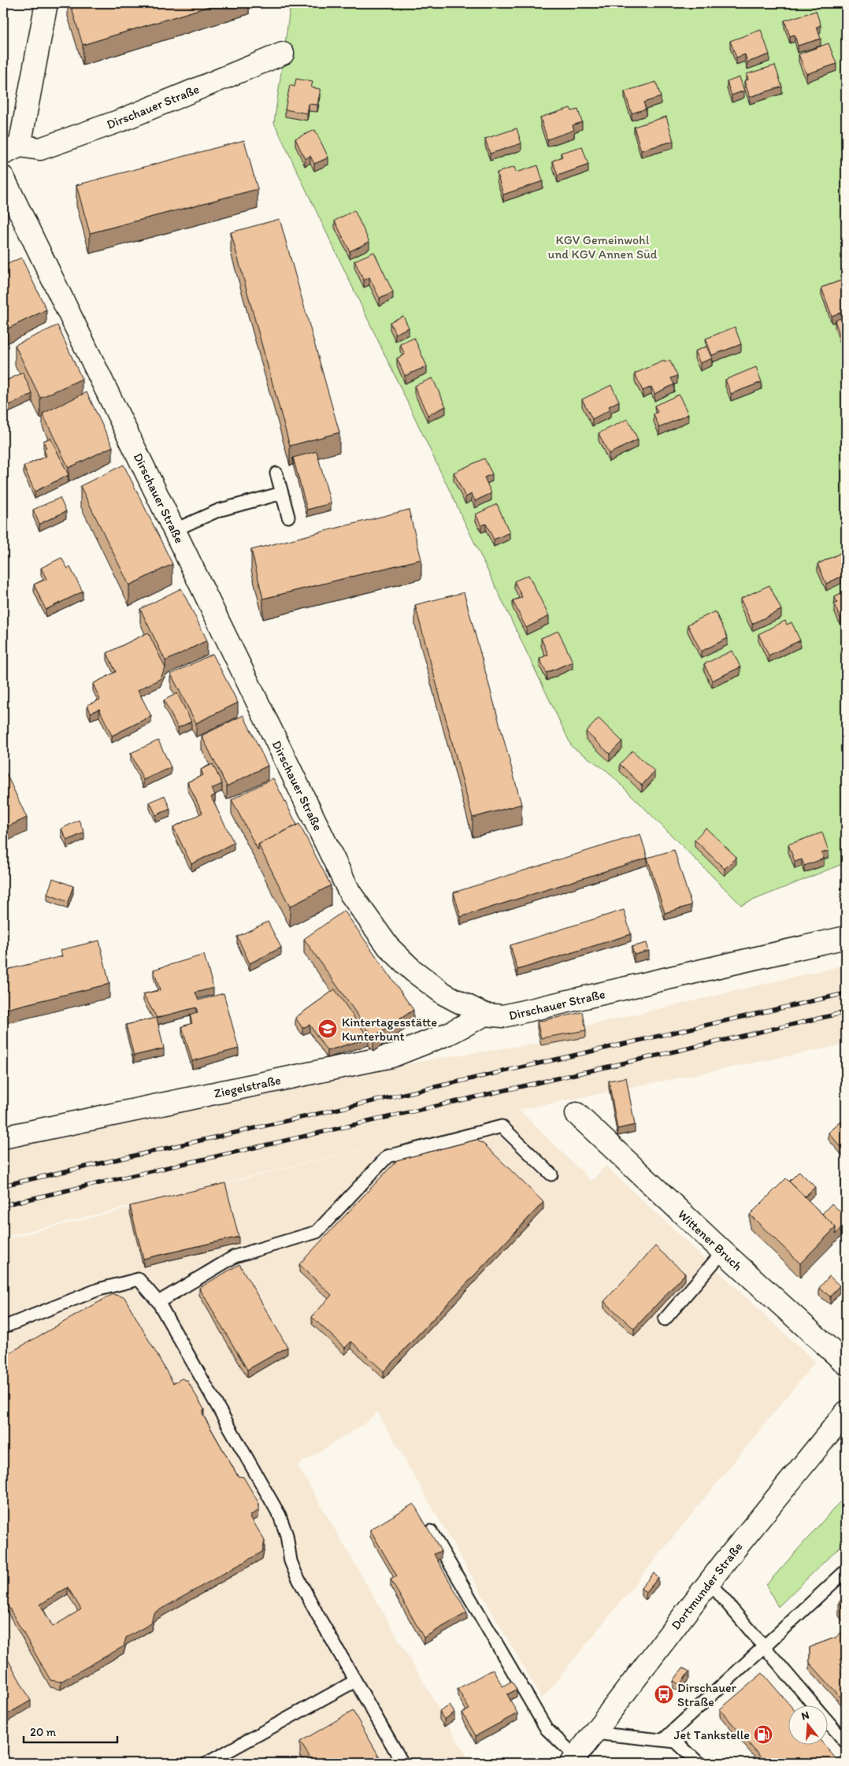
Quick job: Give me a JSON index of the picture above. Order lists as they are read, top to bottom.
{
  "streets": {
    "street": [
      "Dirschauer Straße",
      "Ziegelstraße",
      "Wittener Bruch",
      "Dortmunder Straße"
    ]
  },
  "crossings": [
    ["Dirschauer Straße", "Ziegelstraße"]
  ],
  "parks": ["KGV Gemeinwohl und KGV Annen Süd"],
  "places": {
    "school or university": ["Kintertagesstätte Kunterbunt"],
    "bus stop": ["Dirschauer Straße"],
    "fuel station": ["Jet Tankstelle"]
  },
  "scale_bar": "20 m",
  "north": "top"
}
